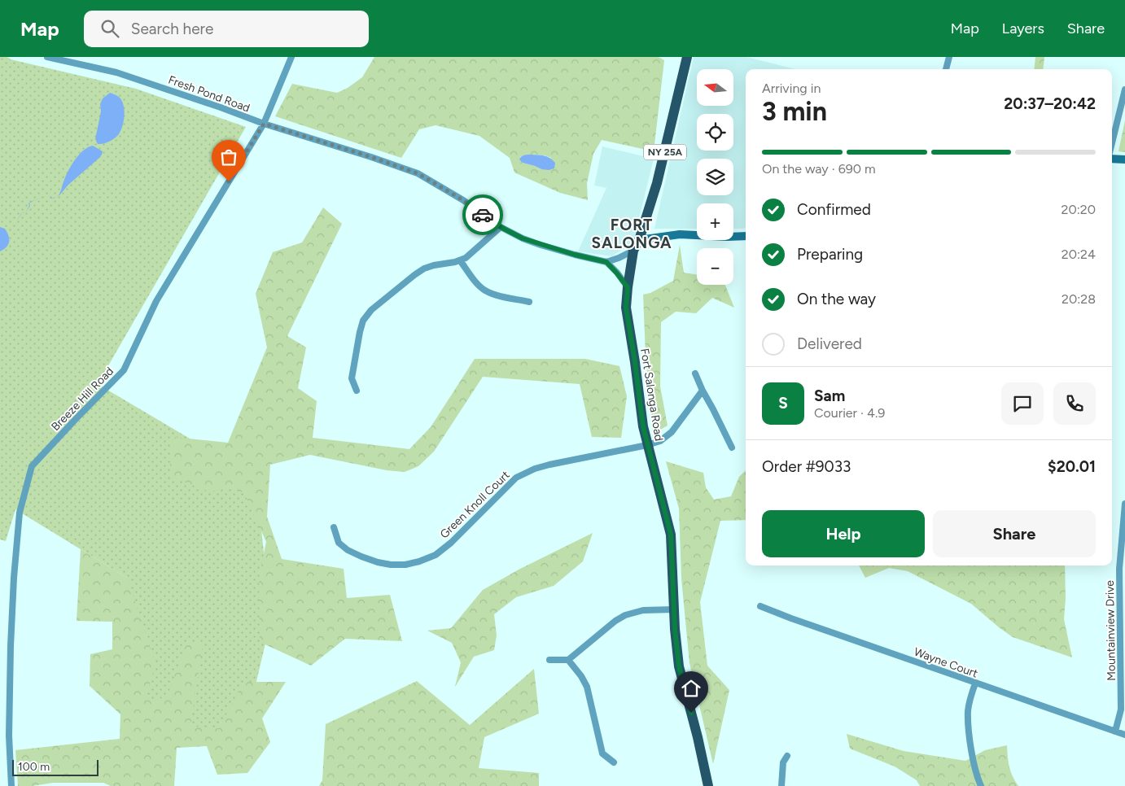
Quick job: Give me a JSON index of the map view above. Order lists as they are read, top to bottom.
{
  "streets": {
    "main road": ["NY 25A", "Fort Salonga Road"],
    "street": [
      "Fresh Pond Road",
      "Breeze Hill Road",
      "Green Knoll Court",
      "Mountainview Drive",
      "Wayne Court"
    ]
  },
  "crossings": [
    ["Fresh Pond Road", "Breeze Hill Road"],
    ["Fort Salonga Road", "Green Knoll Court"],
    ["Mountainview Drive", "Wayne Court"]
  ],
  "districts": ["FORT SALONGA"],
  "scale_bar": "100 m",
  "north": "left",
  "page": {
    "header": "Map",
    "search": "Search here",
    "nav": ["Map", "Layers", "Share"],
    "map_buttons": ["+", "−"],
    "heading": ["3 min", "Arriving in", "20:37–20:42"],
    "panel": [
      "Sam",
      "Courier · 4.9",
      "Order #9033",
      "$20.01"
    ],
    "bar": "On the way · 690 m",
    "list": [
      ["Confirmed", "20:20"],
      ["Preparing", "20:24"],
      ["On the way", "20:28"],
      "Delivered"
    ],
    "round": "S",
    "buttons": ["Help", "Share"],
    "scale": "100 m"
  }
}
